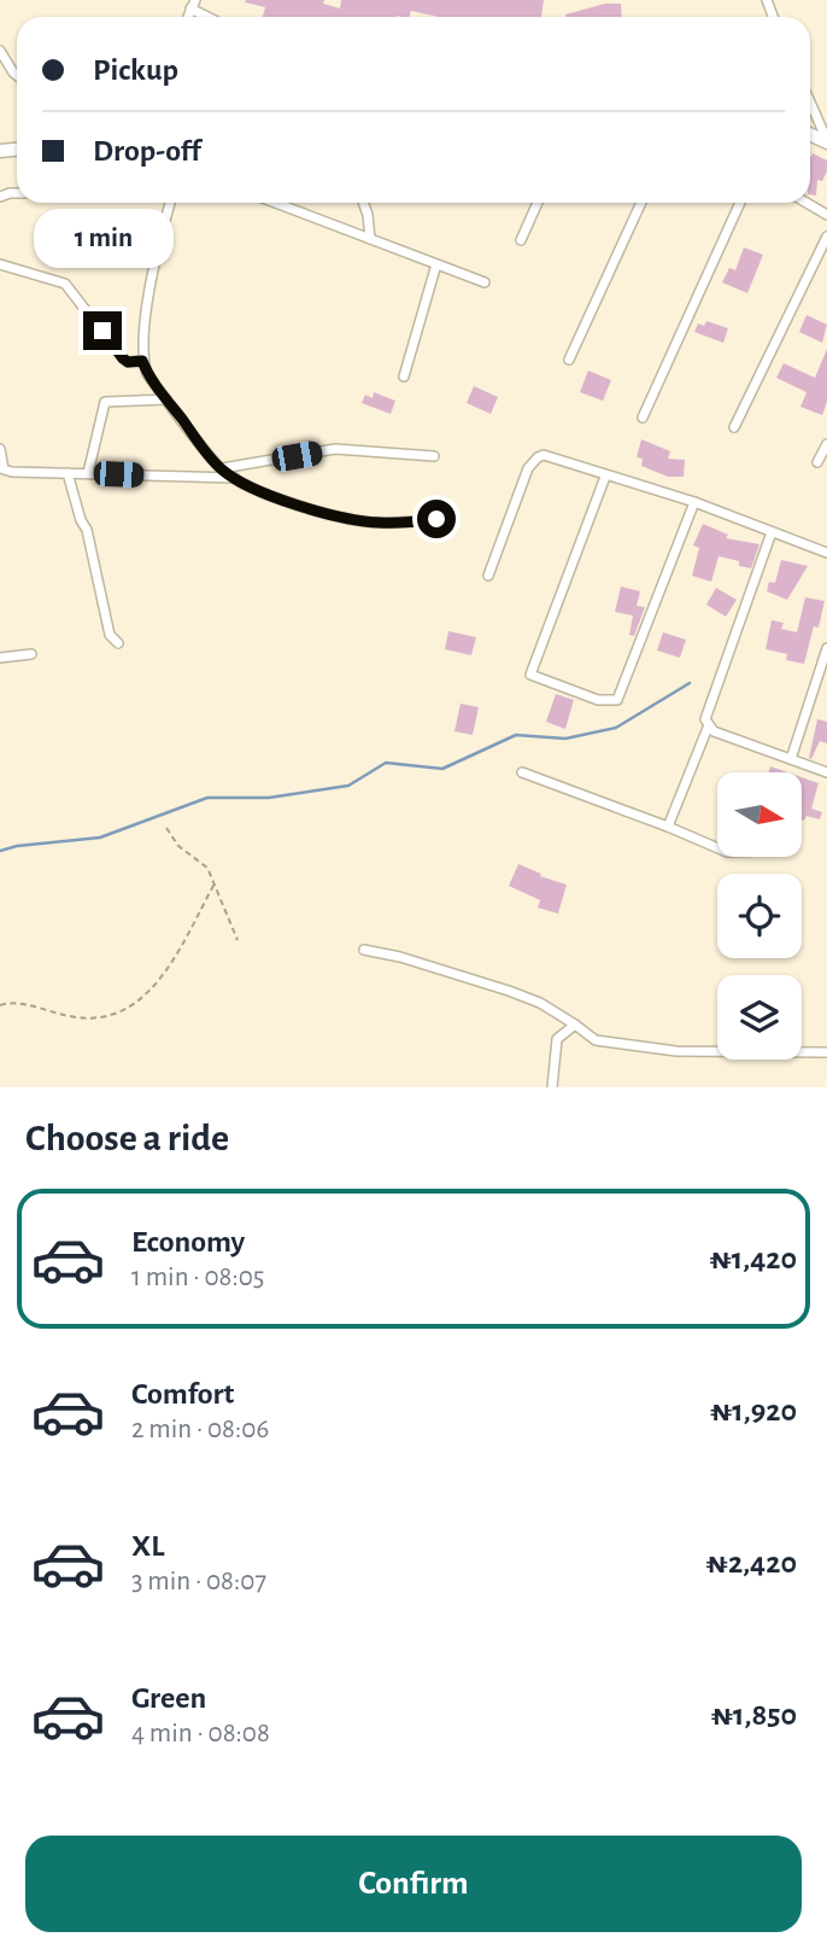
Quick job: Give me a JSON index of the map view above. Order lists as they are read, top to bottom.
{
  "north": "right",
  "page": {
    "banner": ["Pickup", "Drop-off"],
    "bubble": "1 min",
    "heading": "Choose a ride",
    "list": [
      {
        "name": "Economy",
        "note": "1 min · 08:05",
        "value": "₦1,420"
      },
      {
        "name": "Comfort",
        "note": "2 min · 08:06",
        "value": "₦1,920"
      },
      {
        "name": "XL",
        "note": "3 min · 08:07",
        "value": "₦2,420"
      },
      {
        "name": "Green",
        "note": "4 min · 08:08",
        "value": "₦1,850"
      }
    ],
    "buttons": "Confirm"
  }
}
